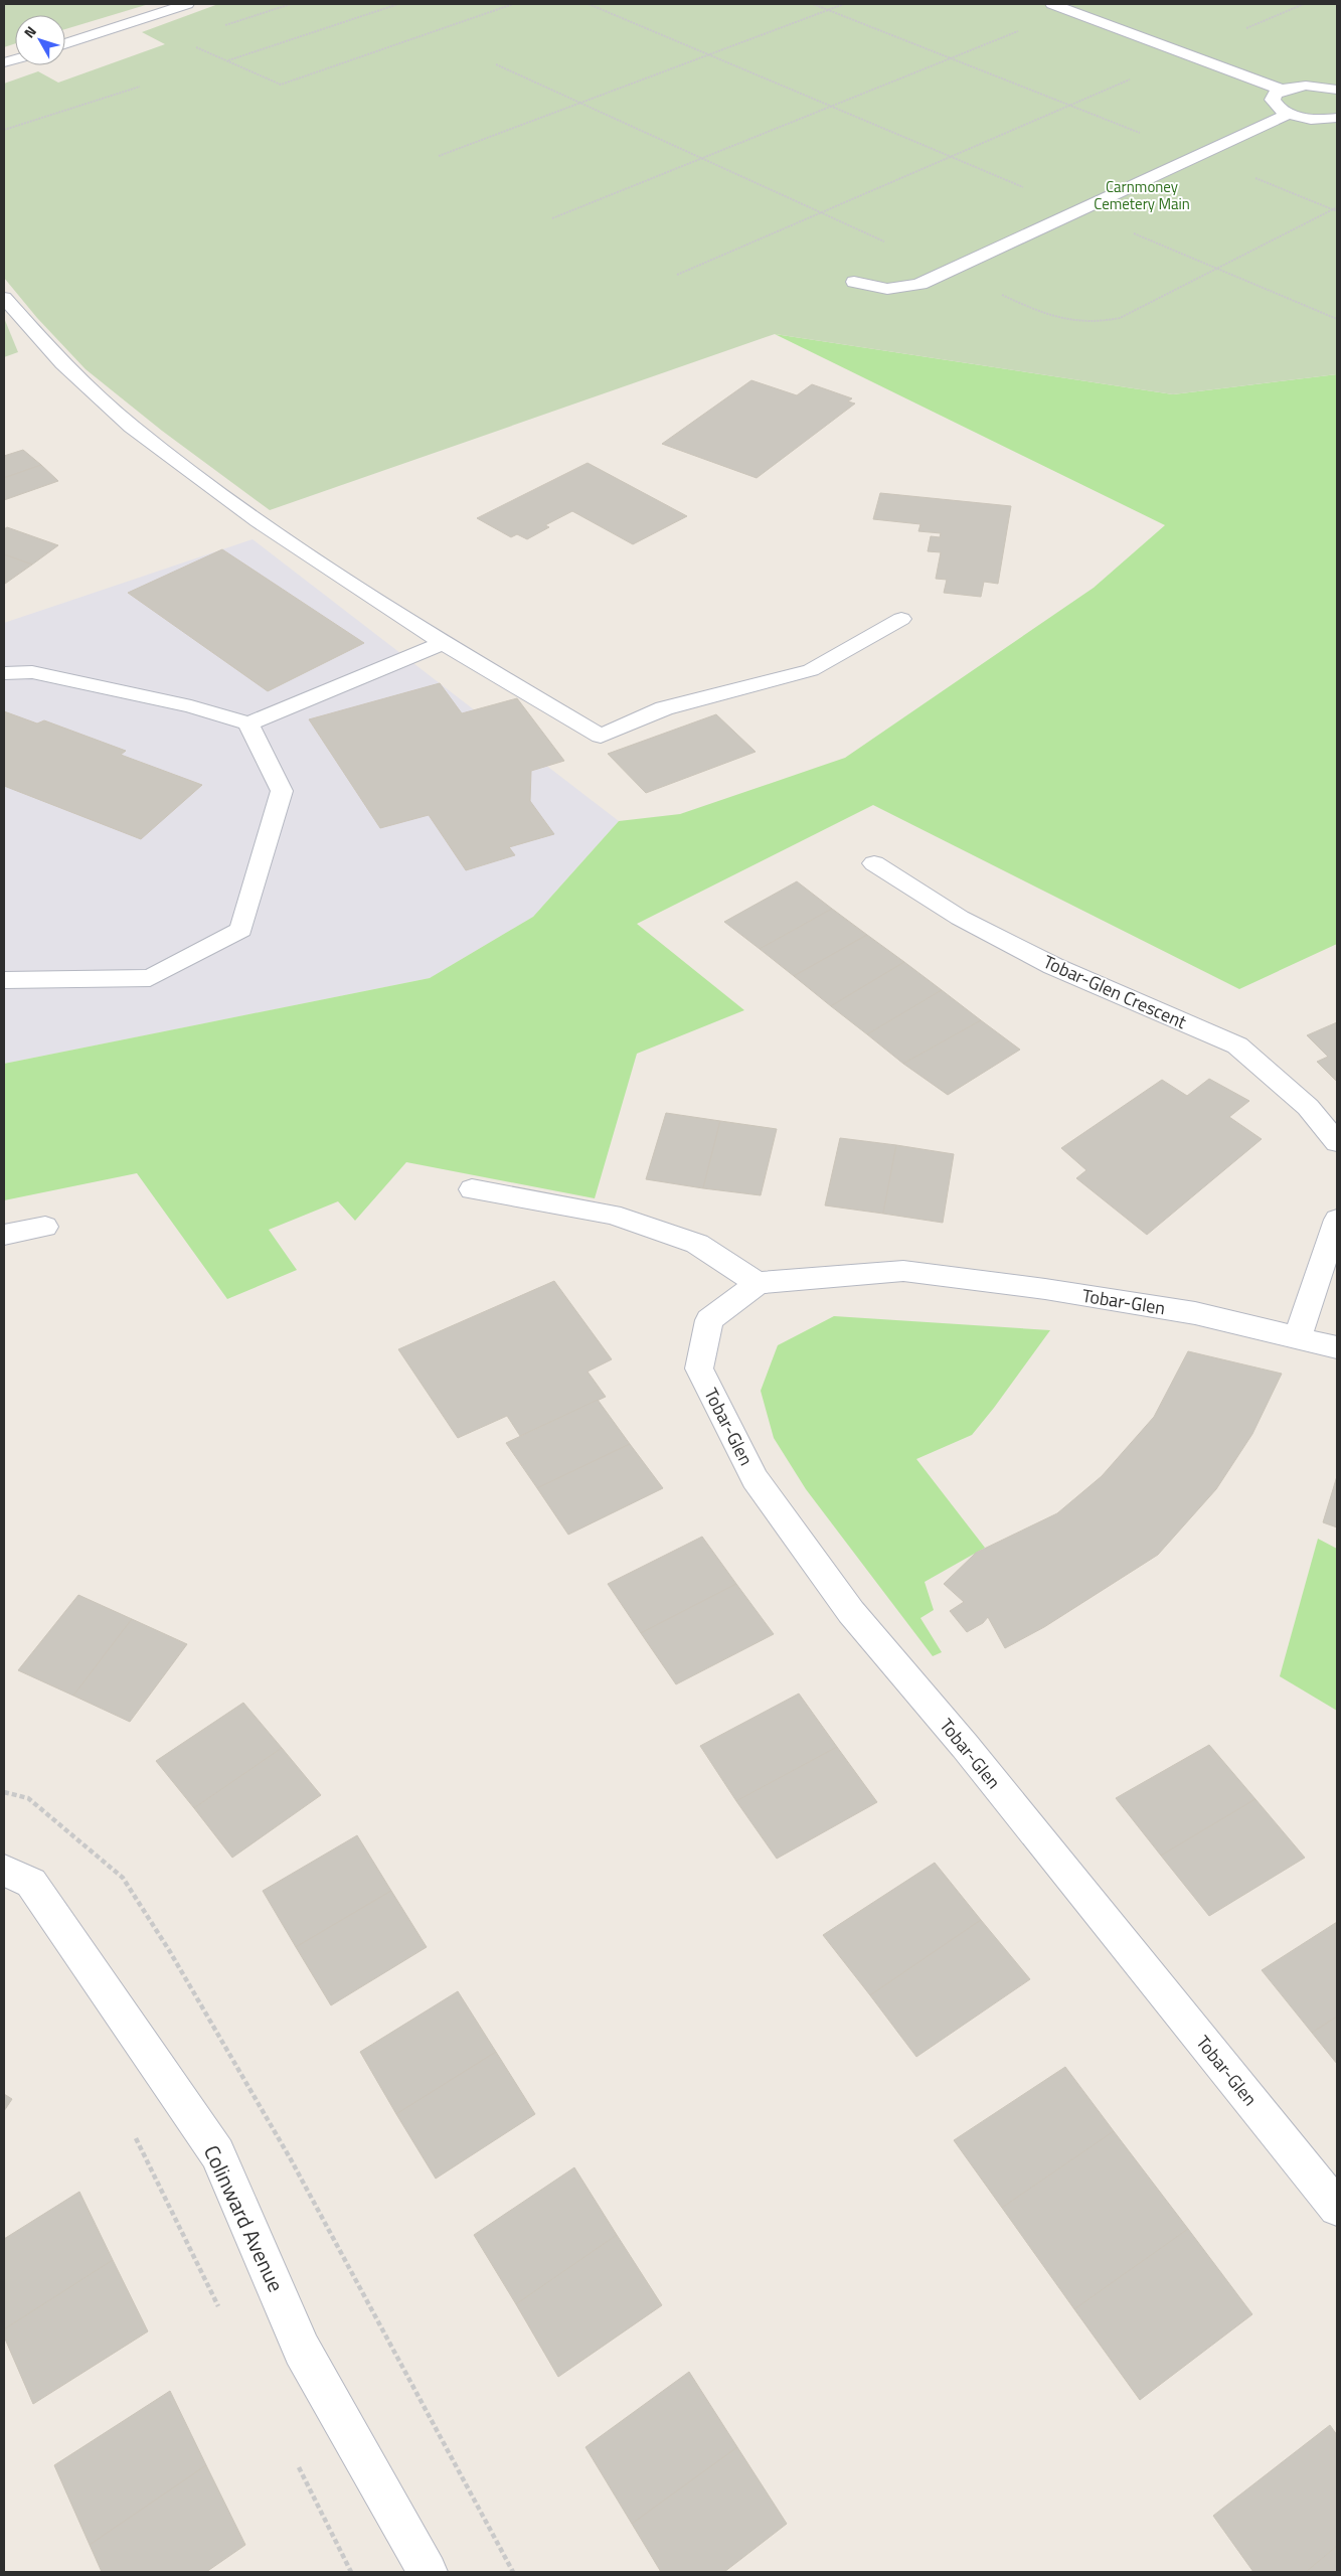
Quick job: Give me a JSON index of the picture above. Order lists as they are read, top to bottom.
{
  "streets": {
    "street": ["Tobar-Glen Crescent", "Tobar-Glen", "Colinward Avenue"]
  },
  "parks": ["Carnmoney Cemetery Main"],
  "north": "top left"
}
